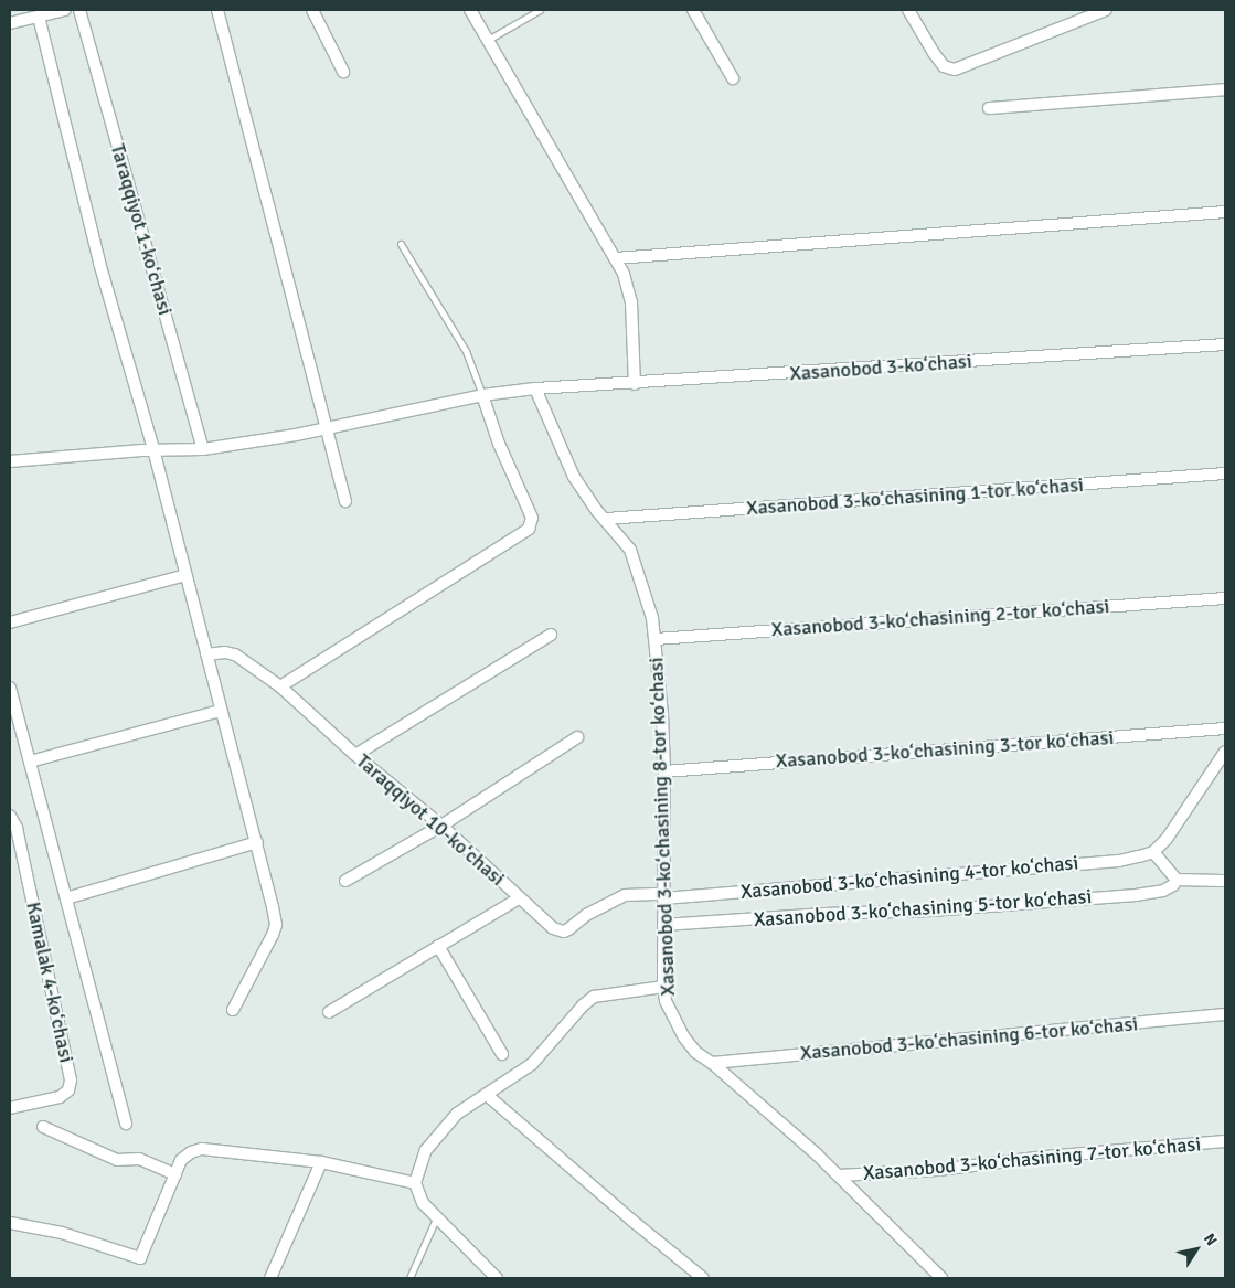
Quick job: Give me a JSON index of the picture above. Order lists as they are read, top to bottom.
{
  "streets": {
    "street": [
      "Taraqqiyot 1-koʻchasi",
      "Xasanobod 3-koʻchasi",
      "Xasanobod 3-koʻchasining 1-tor koʻchasi",
      "Xasanobod 3-koʻchasining 2-tor koʻchasi",
      "Xasanobod 3-koʻchasining 3-tor koʻchasi",
      "Taraqqiyot 10-koʻchasi",
      "Xasanobod 3-koʻchasining 8-tor koʻchasi",
      "Xasanobod 3-koʻchasining 4-tor koʻchasi",
      "Xasanobod 3-koʻchasining 5-tor koʻchasi",
      "Kamalak 4-koʻchasi",
      "Xasanobod 3-koʻchasining 6-tor koʻchasi",
      "Xasanobod 3-koʻchasining 7-tor koʻchasi"
    ]
  },
  "crossings": [
    ["Taraqqiyot 1-koʻchasi", "Xasanobod 3-koʻchasi"],
    ["Xasanobod 3-koʻchasi", "Xasanobod 3-koʻchasining 8-tor koʻchasi"],
    ["Xasanobod 3-koʻchasining 1-tor koʻchasi", "Xasanobod 3-koʻchasining 8-tor koʻchasi"],
    ["Xasanobod 3-koʻchasining 2-tor koʻchasi", "Xasanobod 3-koʻchasining 8-tor koʻchasi"],
    ["Xasanobod 3-koʻchasining 3-tor koʻchasi", "Xasanobod 3-koʻchasining 8-tor koʻchasi"],
    ["Taraqqiyot 10-koʻchasi", "Xasanobod 3-koʻchasining 8-tor koʻchasi"],
    ["Taraqqiyot 10-koʻchasi", "Xasanobod 3-koʻchasining 4-tor koʻchasi"],
    ["Xasanobod 3-koʻchasining 8-tor koʻchasi", "Xasanobod 3-koʻchasining 4-tor koʻchasi"],
    ["Xasanobod 3-koʻchasining 8-tor koʻchasi", "Xasanobod 3-koʻchasining 5-tor koʻchasi"],
    ["Xasanobod 3-koʻchasining 8-tor koʻchasi", "Xasanobod 3-koʻchasining 6-tor koʻchasi"],
    ["Xasanobod 3-koʻchasining 8-tor koʻchasi", "Xasanobod 3-koʻchasining 7-tor koʻchasi"]
  ],
  "north": "top right"
}
